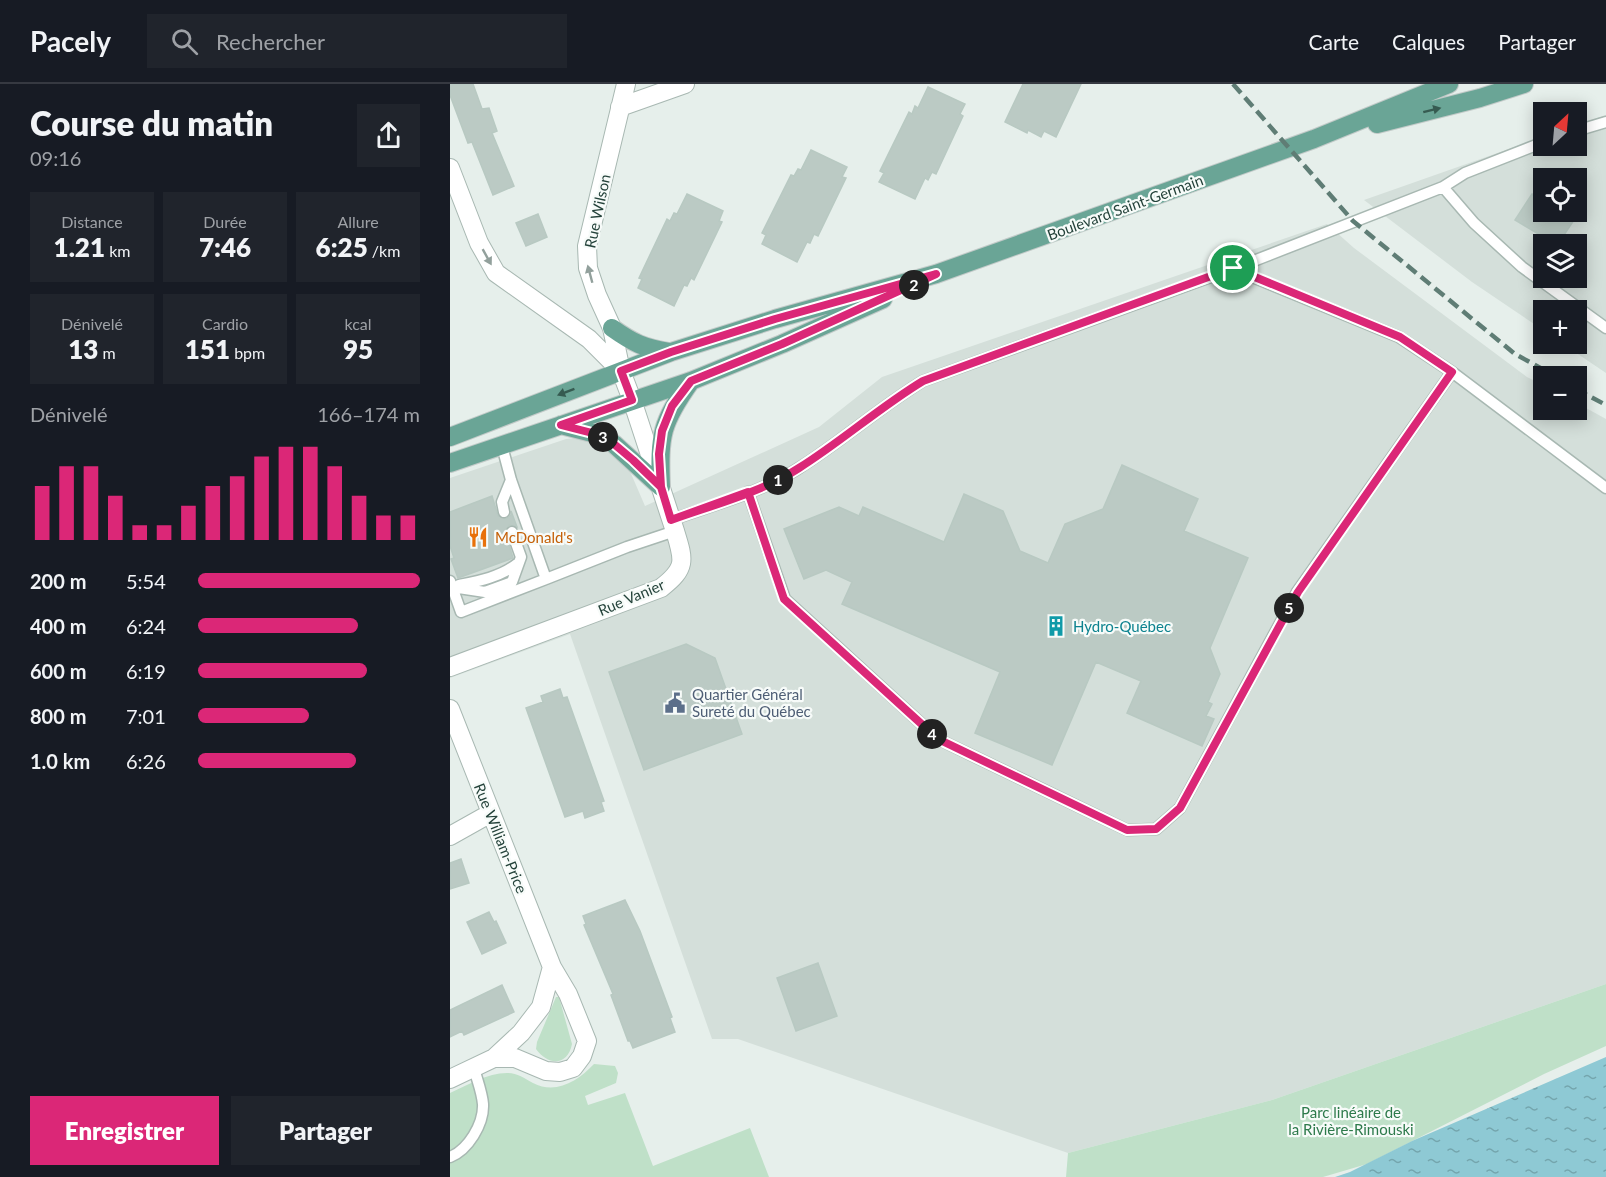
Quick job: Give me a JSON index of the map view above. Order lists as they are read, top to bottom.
{
  "streets": {
    "main road": ["Boulevard Saint-Germain"],
    "street": ["Rue Wilson", "Rue Vanier", "Rue William-Price"]
  },
  "crossings": [
    ["Boulevard Saint-Germain", "Rue Wilson"],
    ["Boulevard Saint-Germain", "Rue Vanier"],
    ["Rue Wilson", "Rue Vanier"]
  ],
  "one_way": ["Rue Wilson"],
  "parks": ["Parc linéaire de la Rivière-Rimouski"],
  "places": {
    "restaurant": ["McDonald's"],
    "building": ["Hydro-Québec"],
    "public building": ["Quartier Général Sureté du Québec"]
  },
  "north": "top right",
  "page": {
    "header": "Pacely",
    "search": "Rechercher",
    "nav": ["Carte", "Calques", "Partager"],
    "heading": ["Course du matin", "09:16"],
    "map_buttons": ["+", "−"],
    "stats": [
      ["Distance", "1.21 km"],
      ["Durée", "7:46"],
      ["Allure", "6:25 /km"],
      ["Dénivelé", "13 m"],
      ["Cardio", "151 bpm"],
      ["kcal", "95"]
    ],
    "pins": [
      "2",
      "3",
      "1",
      "5",
      "4"
    ],
    "chart": ["Dénivelé", "166–174 m"],
    "list": [
      {
        "name": "200 m",
        "note": "5:54"
      },
      {
        "name": "400 m",
        "note": "6:24"
      },
      {
        "name": "600 m",
        "note": "6:19"
      },
      {
        "name": "800 m",
        "note": "7:01"
      },
      {
        "name": "1.0 km",
        "note": "6:26"
      }
    ],
    "buttons": ["Enregistrer", "Partager"]
  }
}
